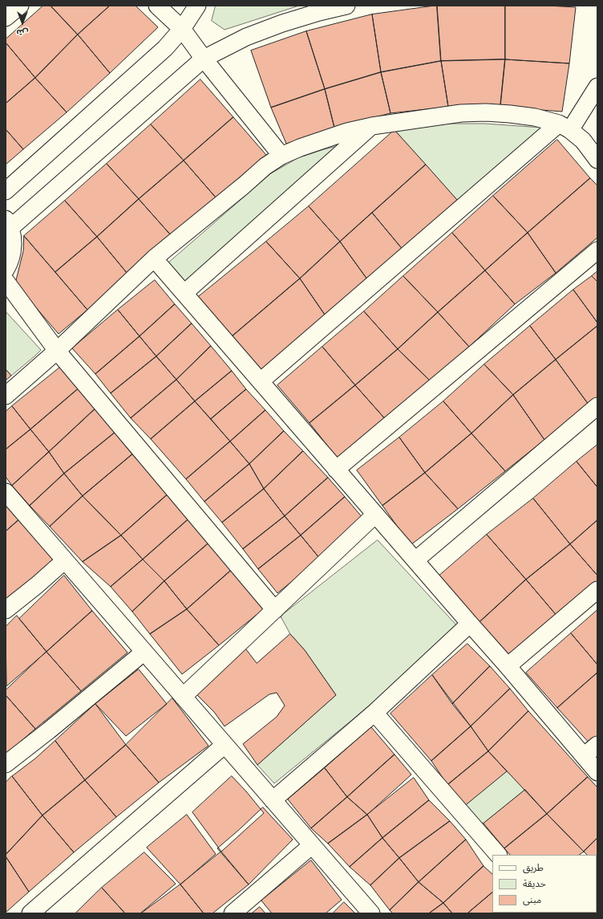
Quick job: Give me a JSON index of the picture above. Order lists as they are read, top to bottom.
{
  "legend": ["طريق", "حديقة", "مبنى"],
  "north": "bottom"
}
